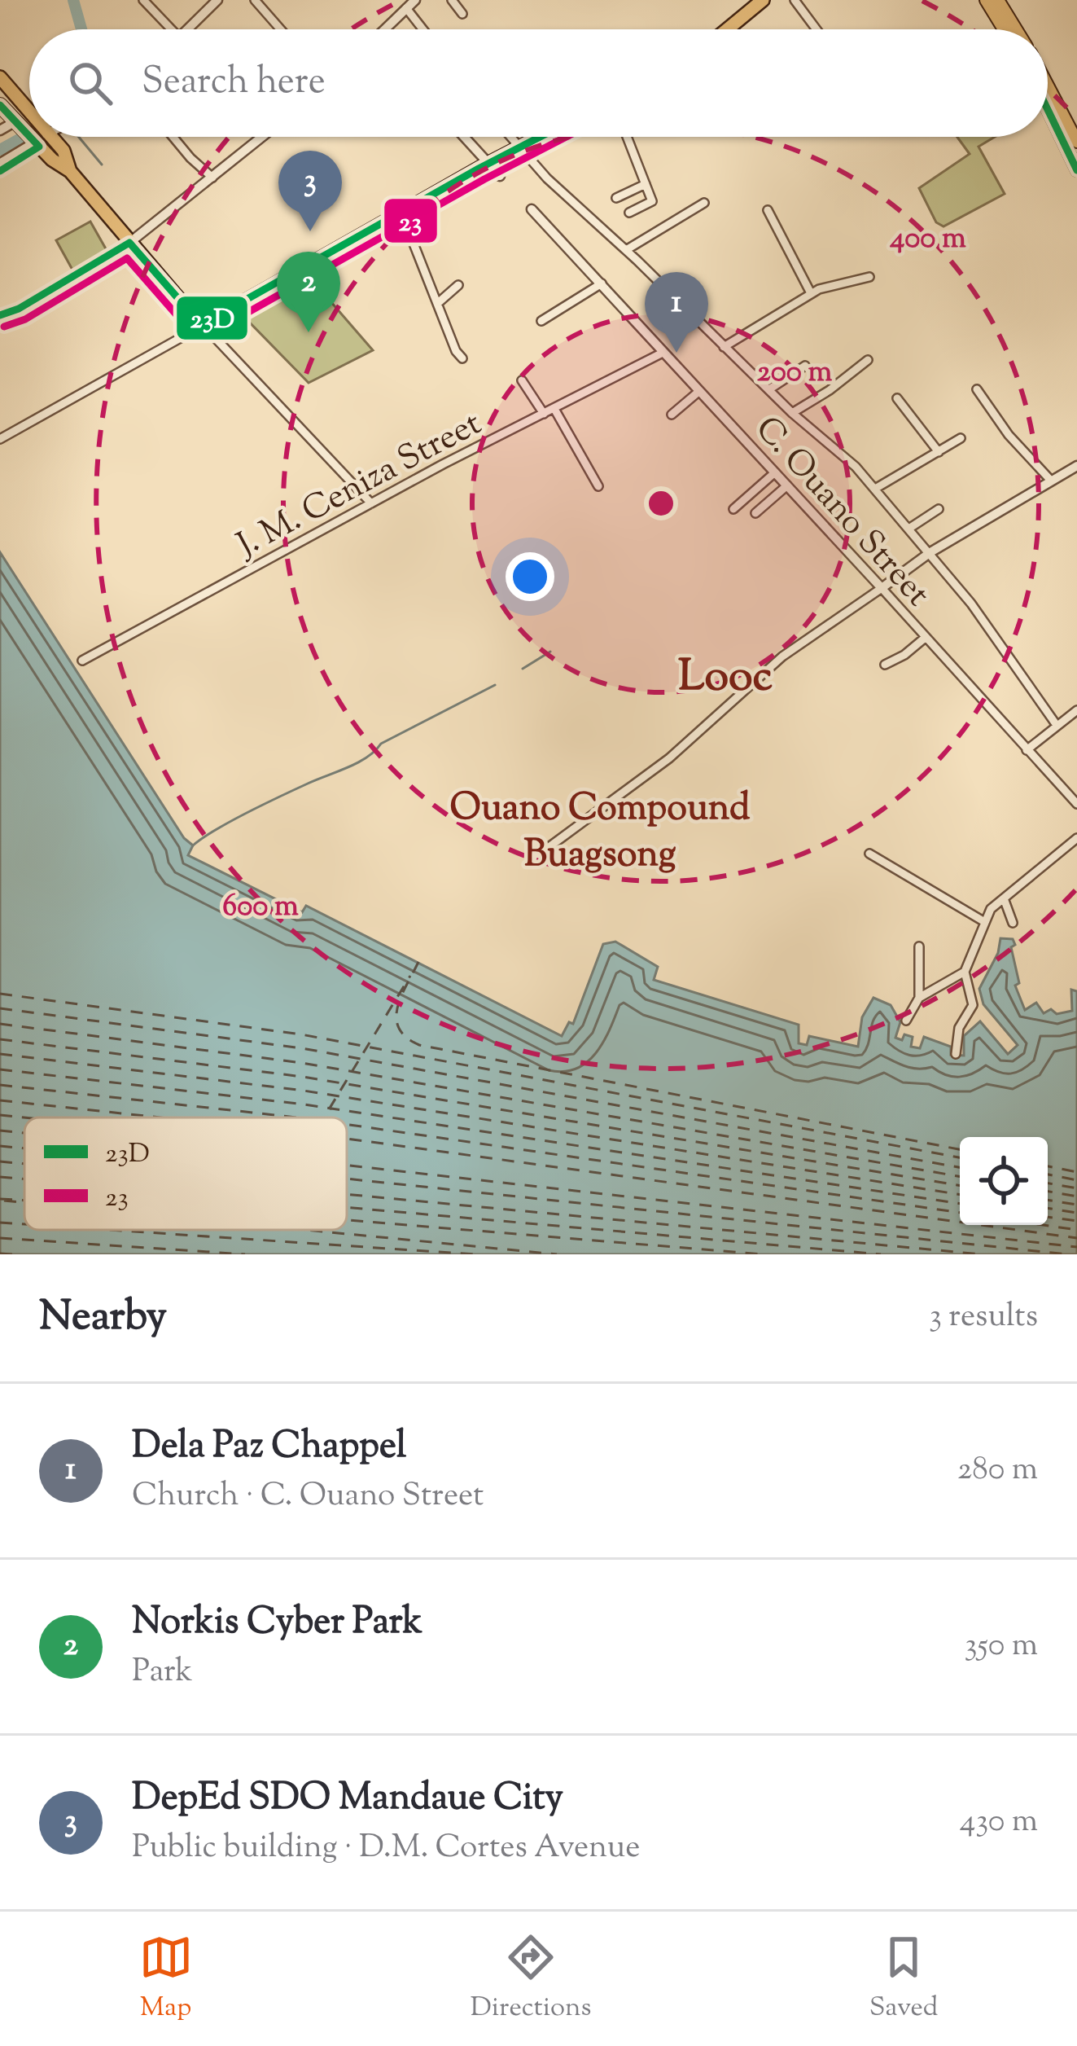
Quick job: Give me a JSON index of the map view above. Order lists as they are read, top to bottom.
{
  "streets": {
    "street": ["J. M. Ceniza Street", "C. Ouano Street"]
  },
  "crossings": [
    ["J. M. Ceniza Street", "C. Ouano Street"]
  ],
  "districts": ["Looc", "Ouano Compound", "Buagsong"],
  "lines": ["transit line 23D", "transit line 23"],
  "legend": ["23D", "23"],
  "page": {
    "search": "Search here",
    "pins": ["3", "2", "1"],
    "heading": ["Nearby", "3 results"],
    "list": [
      {
        "mark": "1",
        "name": "Dela Paz Chappel",
        "note": "Church · C. Ouano Street",
        "value": "280 m"
      },
      {
        "mark": "2",
        "name": "Norkis Cyber Park",
        "note": "Park",
        "value": "350 m"
      },
      {
        "mark": "3",
        "name": "DepEd SDO Mandaue City",
        "note": "Public building · D.M. Cortes Avenue",
        "value": "430 m"
      }
    ],
    "nav": ["Map", "Directions", "Saved"]
  },
  "rings": ["400 m", "200 m", "600 m"]
}
